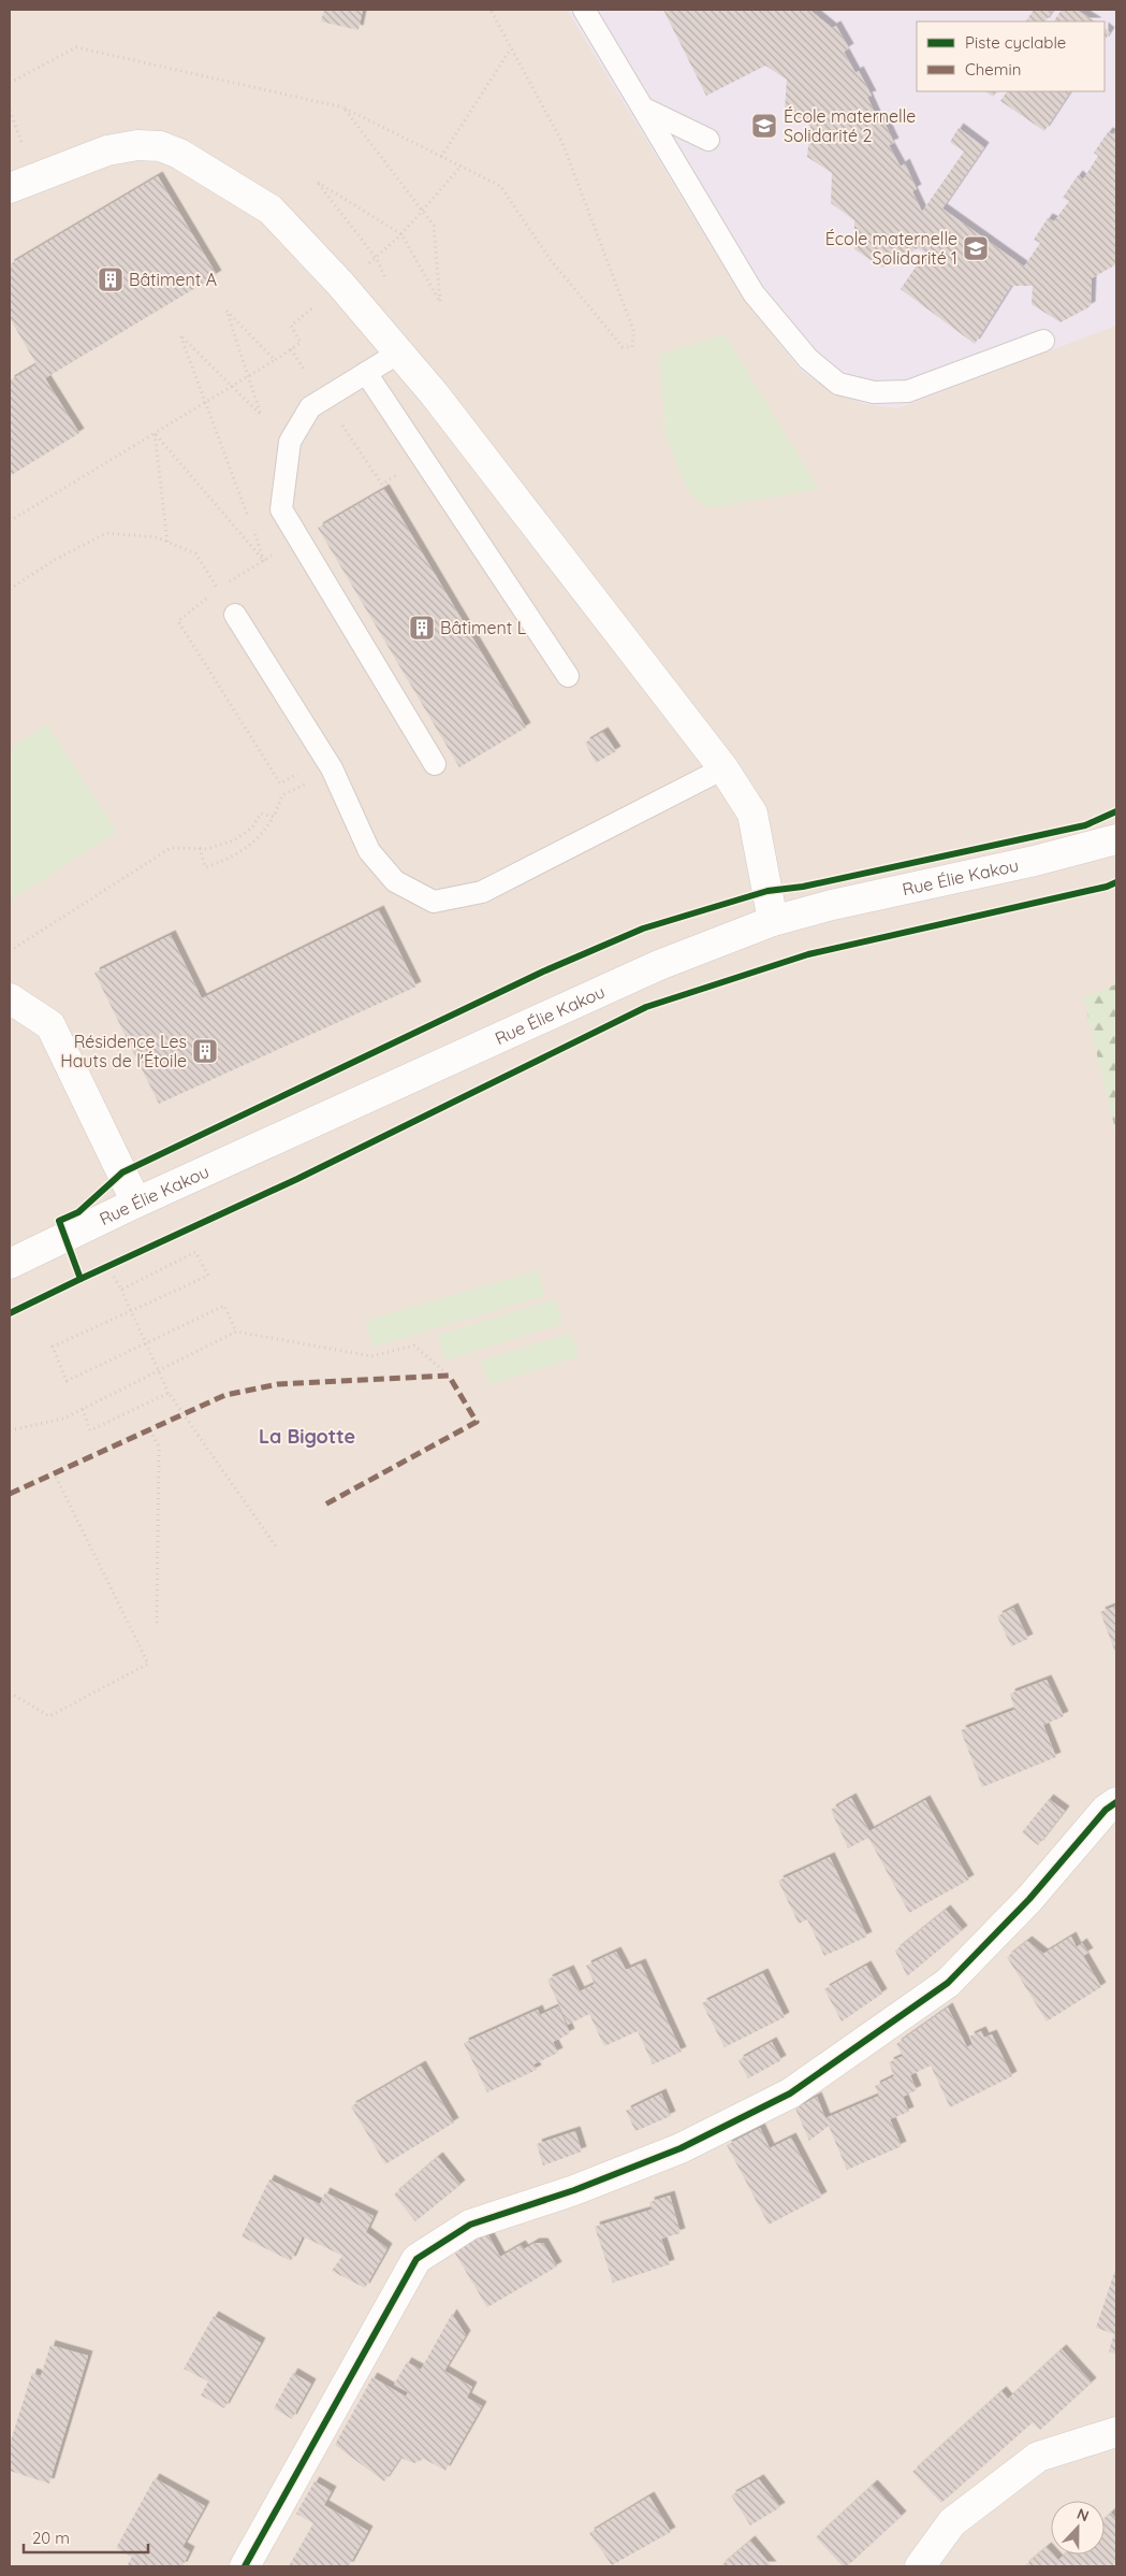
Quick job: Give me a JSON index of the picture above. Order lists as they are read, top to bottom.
{
  "streets": {
    "street": ["Rue Élie Kakou"]
  },
  "districts": ["La Bigotte"],
  "places": {
    "school or university": ["École maternelle Solidarité 2", "École maternelle Solidarité 1"],
    "building": ["Bâtiment A", "Bâtiment L", "Résidence Les Hauts de l'Étoile"]
  },
  "legend": ["Piste cyclable", "Chemin"],
  "scale_bar": "20 m",
  "north": "top"
}
